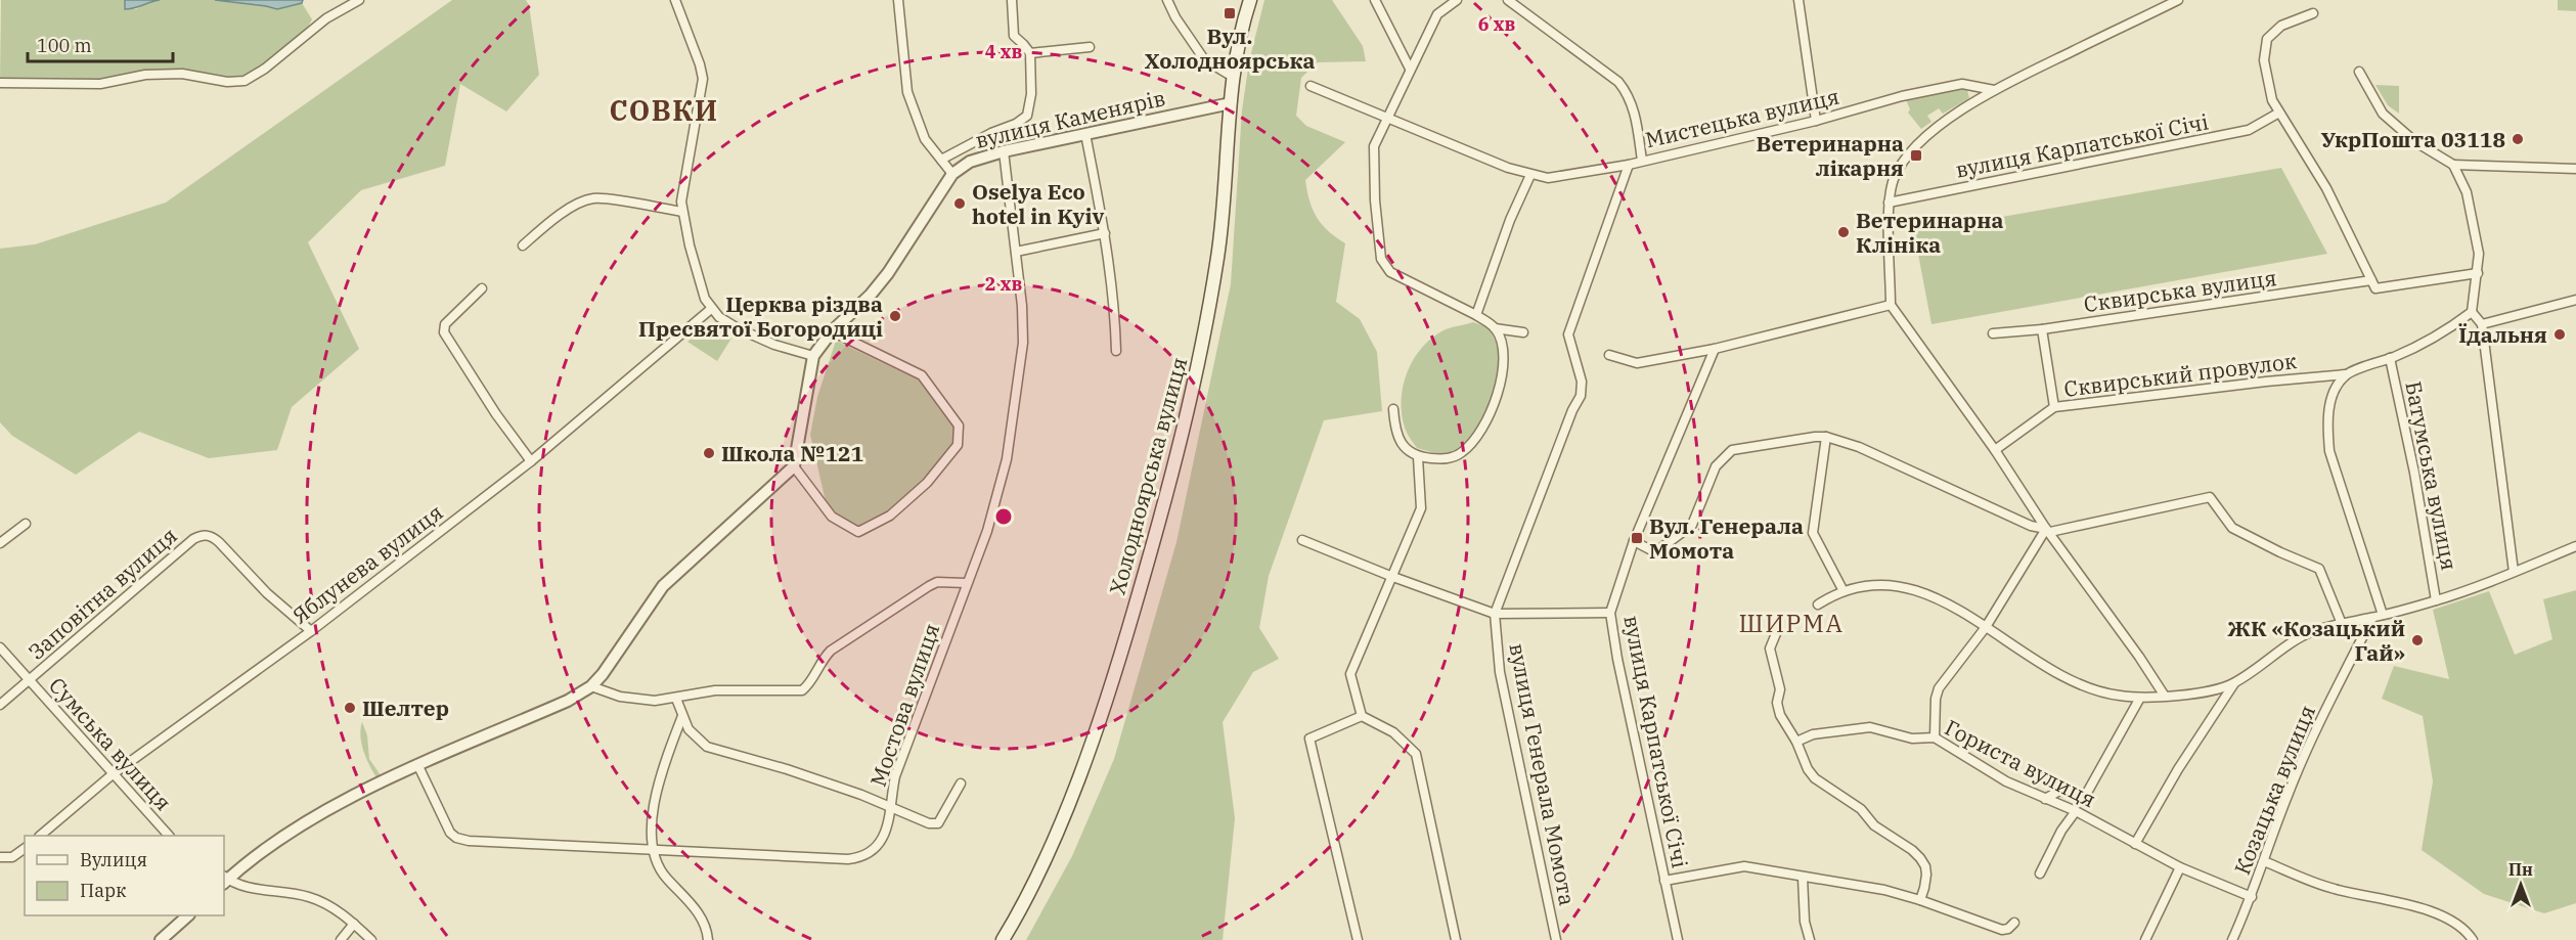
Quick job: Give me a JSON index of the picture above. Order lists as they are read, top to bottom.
{
  "streets": {
    "main road": ["Холодноярська вулиця"],
    "street": [
      "Мистецька вулиця",
      "вулиця Каменярів",
      "вулиця Карпатської Січі",
      "Сквирська вулиця",
      "Сквирський провулок",
      "Батумська вулиця",
      "Яблунева вулиця",
      "Заповітна вулиця",
      "Мостова вулиця",
      "Сумська вулиця",
      "Гориста вулиця",
      "вулиця Генерала Момота",
      "Козацька вулиця"
    ]
  },
  "crossings": [
    ["Мистецька вулиця", "вулиця Генерала Момота"],
    ["вулиця Каменярів", "Холодноярська вулиця"],
    ["вулиця Каменярів", "Мостова вулиця"],
    ["Сквирський провулок", "Батумська вулиця"],
    ["Яблунева вулиця", "Заповітна вулиця"],
    ["Яблунева вулиця", "Сумська вулиця"],
    ["Заповітна вулиця", "Сумська вулиця"],
    ["Гориста вулиця", "Козацька вулиця"]
  ],
  "districts": ["СОВКИ", "ШИРМА"],
  "places": {
    "transit": ["Вул. Холодноярська", "Ветеринарна лікарня", "Вул. Генерала Момота"],
    "other": [
      "УкрПошта 03118",
      "Oselya Eco hotel in Kyiv",
      "Ветеринарна Клініка",
      "Церква різдва Пресвятої Богородиці",
      "Їдальня",
      "Школа №121",
      "ЖК «Козацький Гай»",
      "Шелтер"
    ]
  },
  "legend": ["Вулиця", "Парк"],
  "scale_bar": "100 m",
  "north": "top",
  "rings": ["6 хв", "4 хв", "2 хв"]
}
